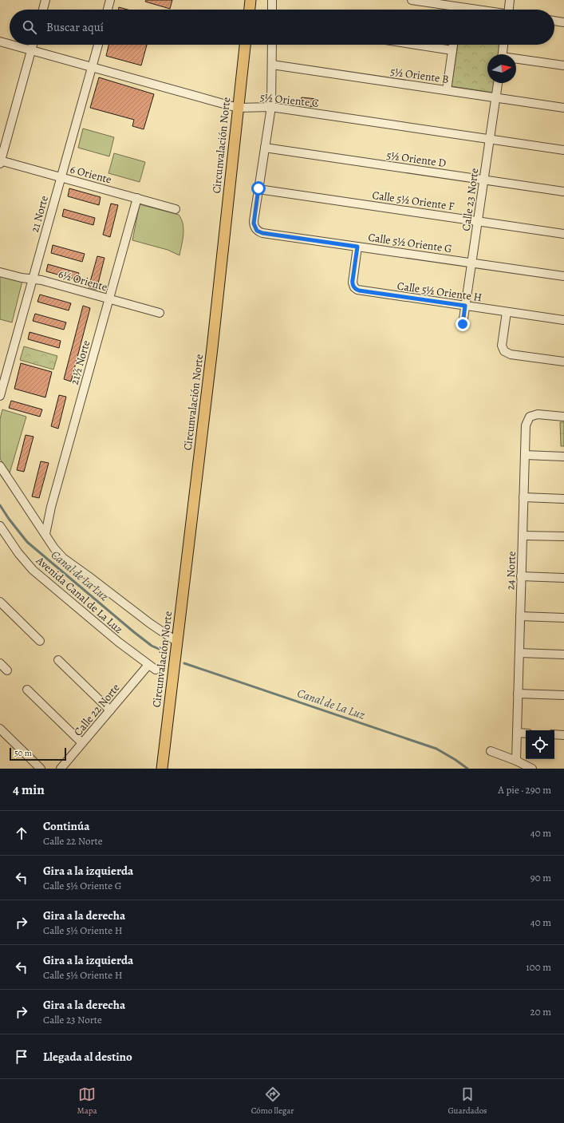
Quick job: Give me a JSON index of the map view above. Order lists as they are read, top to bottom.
{
  "streets": {
    "main road": ["Circunvalación Norte"],
    "street": [
      "5½ Oriente B",
      "5½ Oriente C",
      "5½ Oriente D",
      "6 Oriente",
      "Calle 23 Norte",
      "Calle 5½ Oriente F",
      "21 Norte",
      "Calle 5½ Oriente G",
      "6½ Oriente",
      "Calle 5½ Oriente H",
      "21½ Norte",
      "24 Norte",
      "Avenida Canal de La Luz",
      "Calle 22 Norte"
    ]
  },
  "crossings": [
    ["5½ Oriente B", "Calle 23 Norte"],
    ["5½ Oriente C", "Circunvalación Norte"],
    ["5½ Oriente C", "Calle 23 Norte"],
    ["5½ Oriente C", "21 Norte"],
    ["Circunvalación Norte", "Avenida Canal de La Luz"],
    ["5½ Oriente D", "Calle 23 Norte"],
    ["6 Oriente", "21 Norte"],
    ["6 Oriente", "21½ Norte"],
    ["Calle 23 Norte", "Calle 5½ Oriente F"],
    ["Calle 23 Norte", "Calle 5½ Oriente G"],
    ["Calle 23 Norte", "Calle 5½ Oriente H"],
    ["Calle 5½ Oriente F", "Calle 5½ Oriente G"],
    ["21 Norte", "6½ Oriente"],
    ["Calle 5½ Oriente G", "Calle 5½ Oriente H"],
    ["6½ Oriente", "21½ Norte"],
    ["21½ Norte", "Avenida Canal de La Luz"],
    ["Avenida Canal de La Luz", "Calle 22 Norte"]
  ],
  "water": ["Canal de La Luz"],
  "scale_bar": "50 m",
  "north": "right",
  "page": {
    "search": "Buscar aquí",
    "scale": "50 m",
    "heading": ["4 min", "A pie · 290 m"],
    "list": [
      ["Continúa", "Calle 22 Norte", "40 m"],
      ["Gira a la izquierda", "Calle 5½ Oriente G", "90 m"],
      ["Gira a la derecha", "Calle 5½ Oriente H", "40 m"],
      ["Gira a la izquierda", "Calle 5½ Oriente H", "100 m"],
      ["Gira a la derecha", "Calle 23 Norte", "20 m"],
      "Llegada al destino"
    ],
    "nav": ["Mapa", "Cómo llegar", "Guardados"]
  }
}
